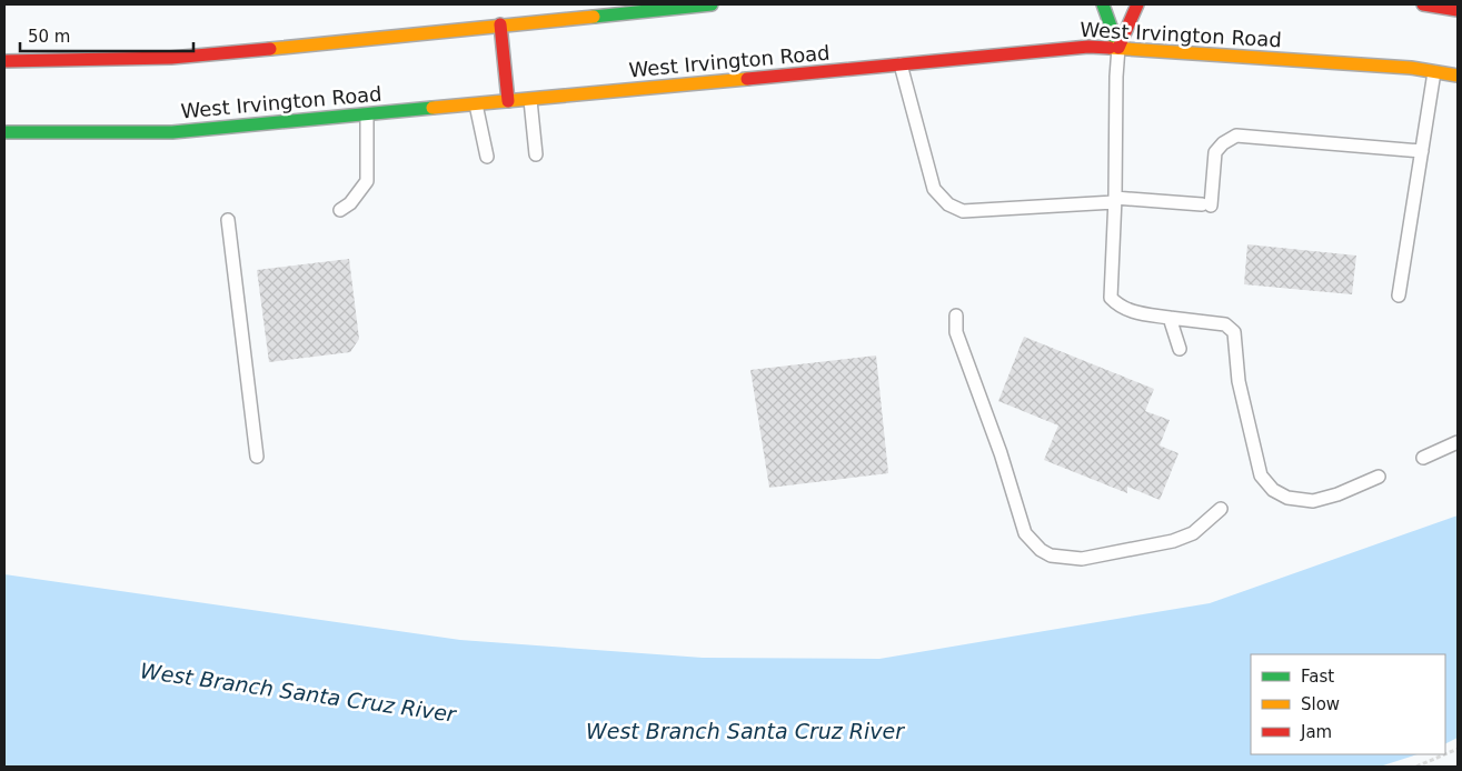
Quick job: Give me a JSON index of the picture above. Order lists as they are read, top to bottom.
{
  "streets": {
    "main road": ["West Irvington Road"]
  },
  "water": ["West Branch Santa Cruz River"],
  "legend": ["Fast", "Slow", "Jam"],
  "scale_bar": "50 m"
}
